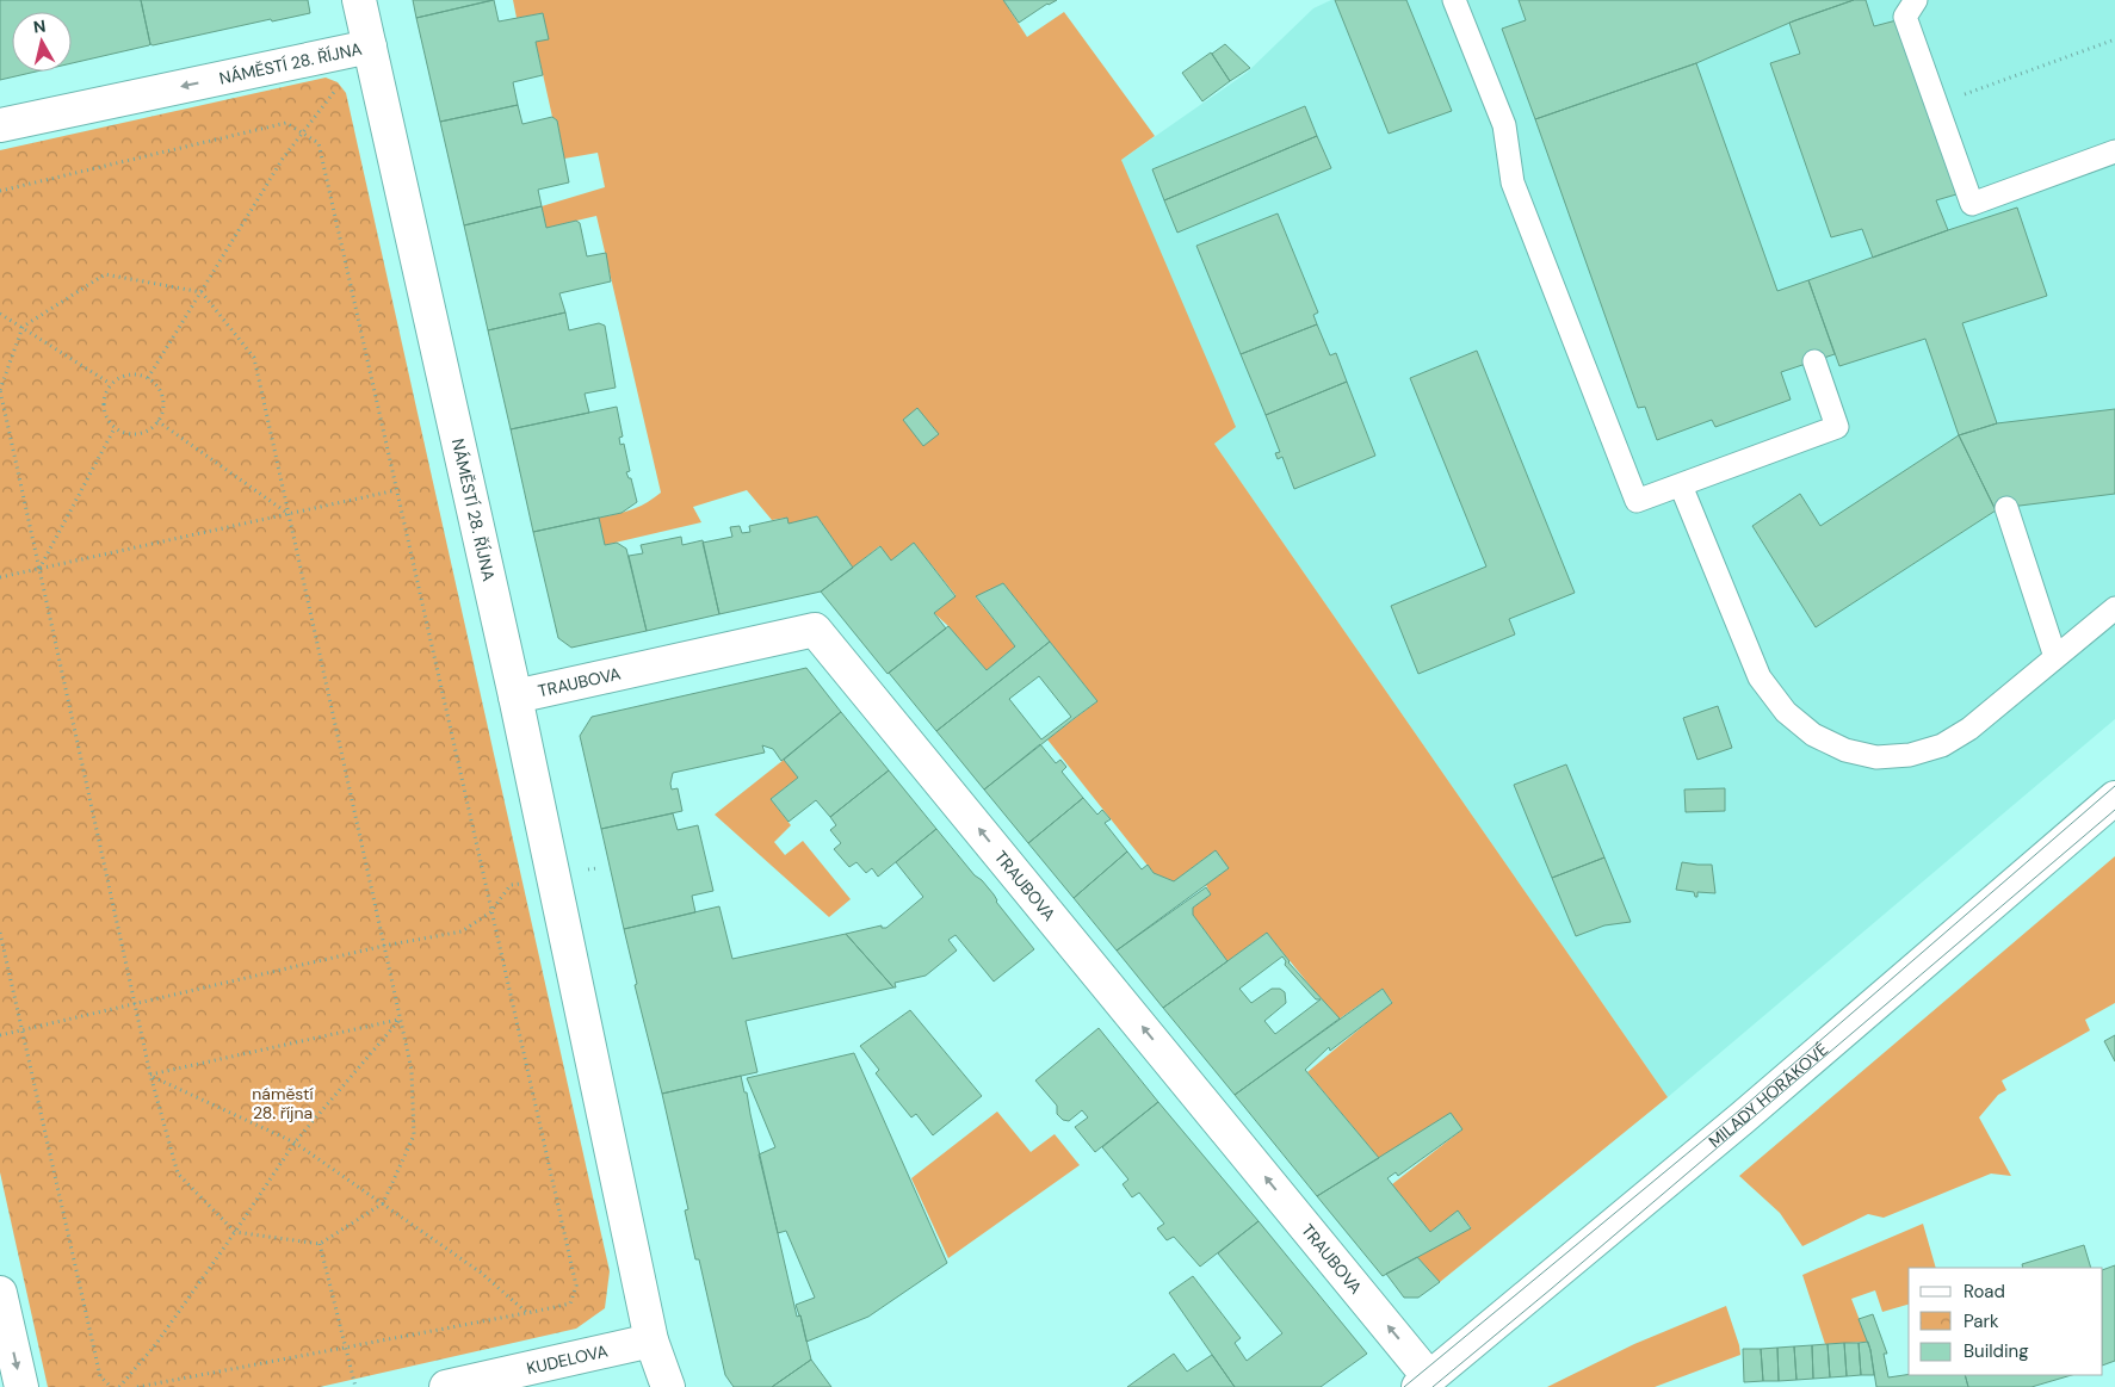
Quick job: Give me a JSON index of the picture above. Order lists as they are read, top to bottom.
{
  "streets": {
    "street": [
      "NÁMĚSTÍ 28. ŘÍJNA",
      "TRAUBOVA",
      "MILADY HORÁKOVÉ",
      "KUDELOVA"
    ]
  },
  "crossings": [
    ["NÁMĚSTÍ 28. ŘÍJNA", "TRAUBOVA"],
    ["NÁMĚSTÍ 28. ŘÍJNA", "KUDELOVA"],
    ["TRAUBOVA", "MILADY HORÁKOVÉ"]
  ],
  "one_way": ["TRAUBOVA"],
  "parks": ["náměstí 28. října"],
  "legend": ["Road", "Park", "Building"],
  "north": "top"
}
